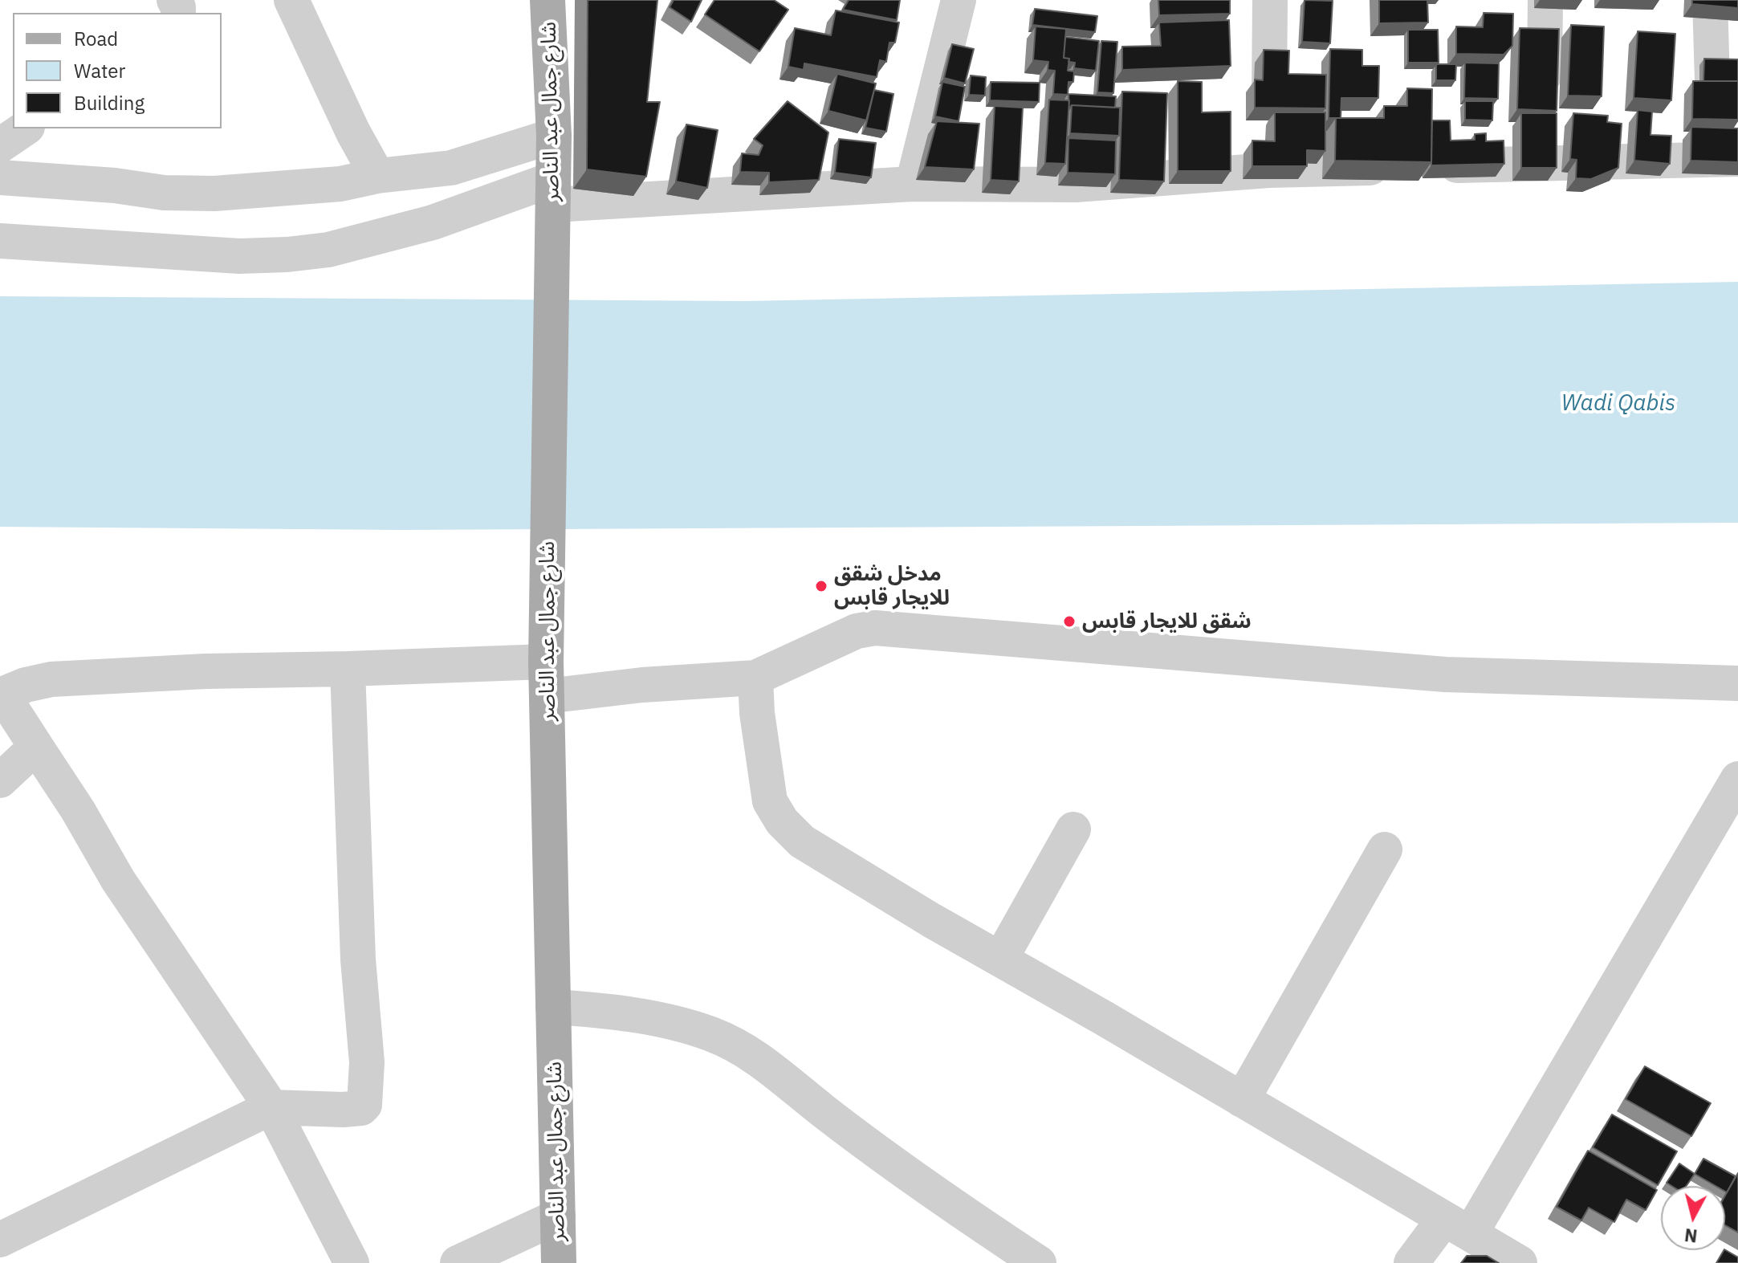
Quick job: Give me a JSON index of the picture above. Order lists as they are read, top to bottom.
{
  "streets": {
    "main road": ["شارع جمال عبد الناصر"]
  },
  "water": ["Wadi Qabis"],
  "places": ["مدخل شقق للايجار قابس", "شقق للايجار قابس"],
  "legend": ["Road", "Water", "Building"],
  "north": "bottom"
}
